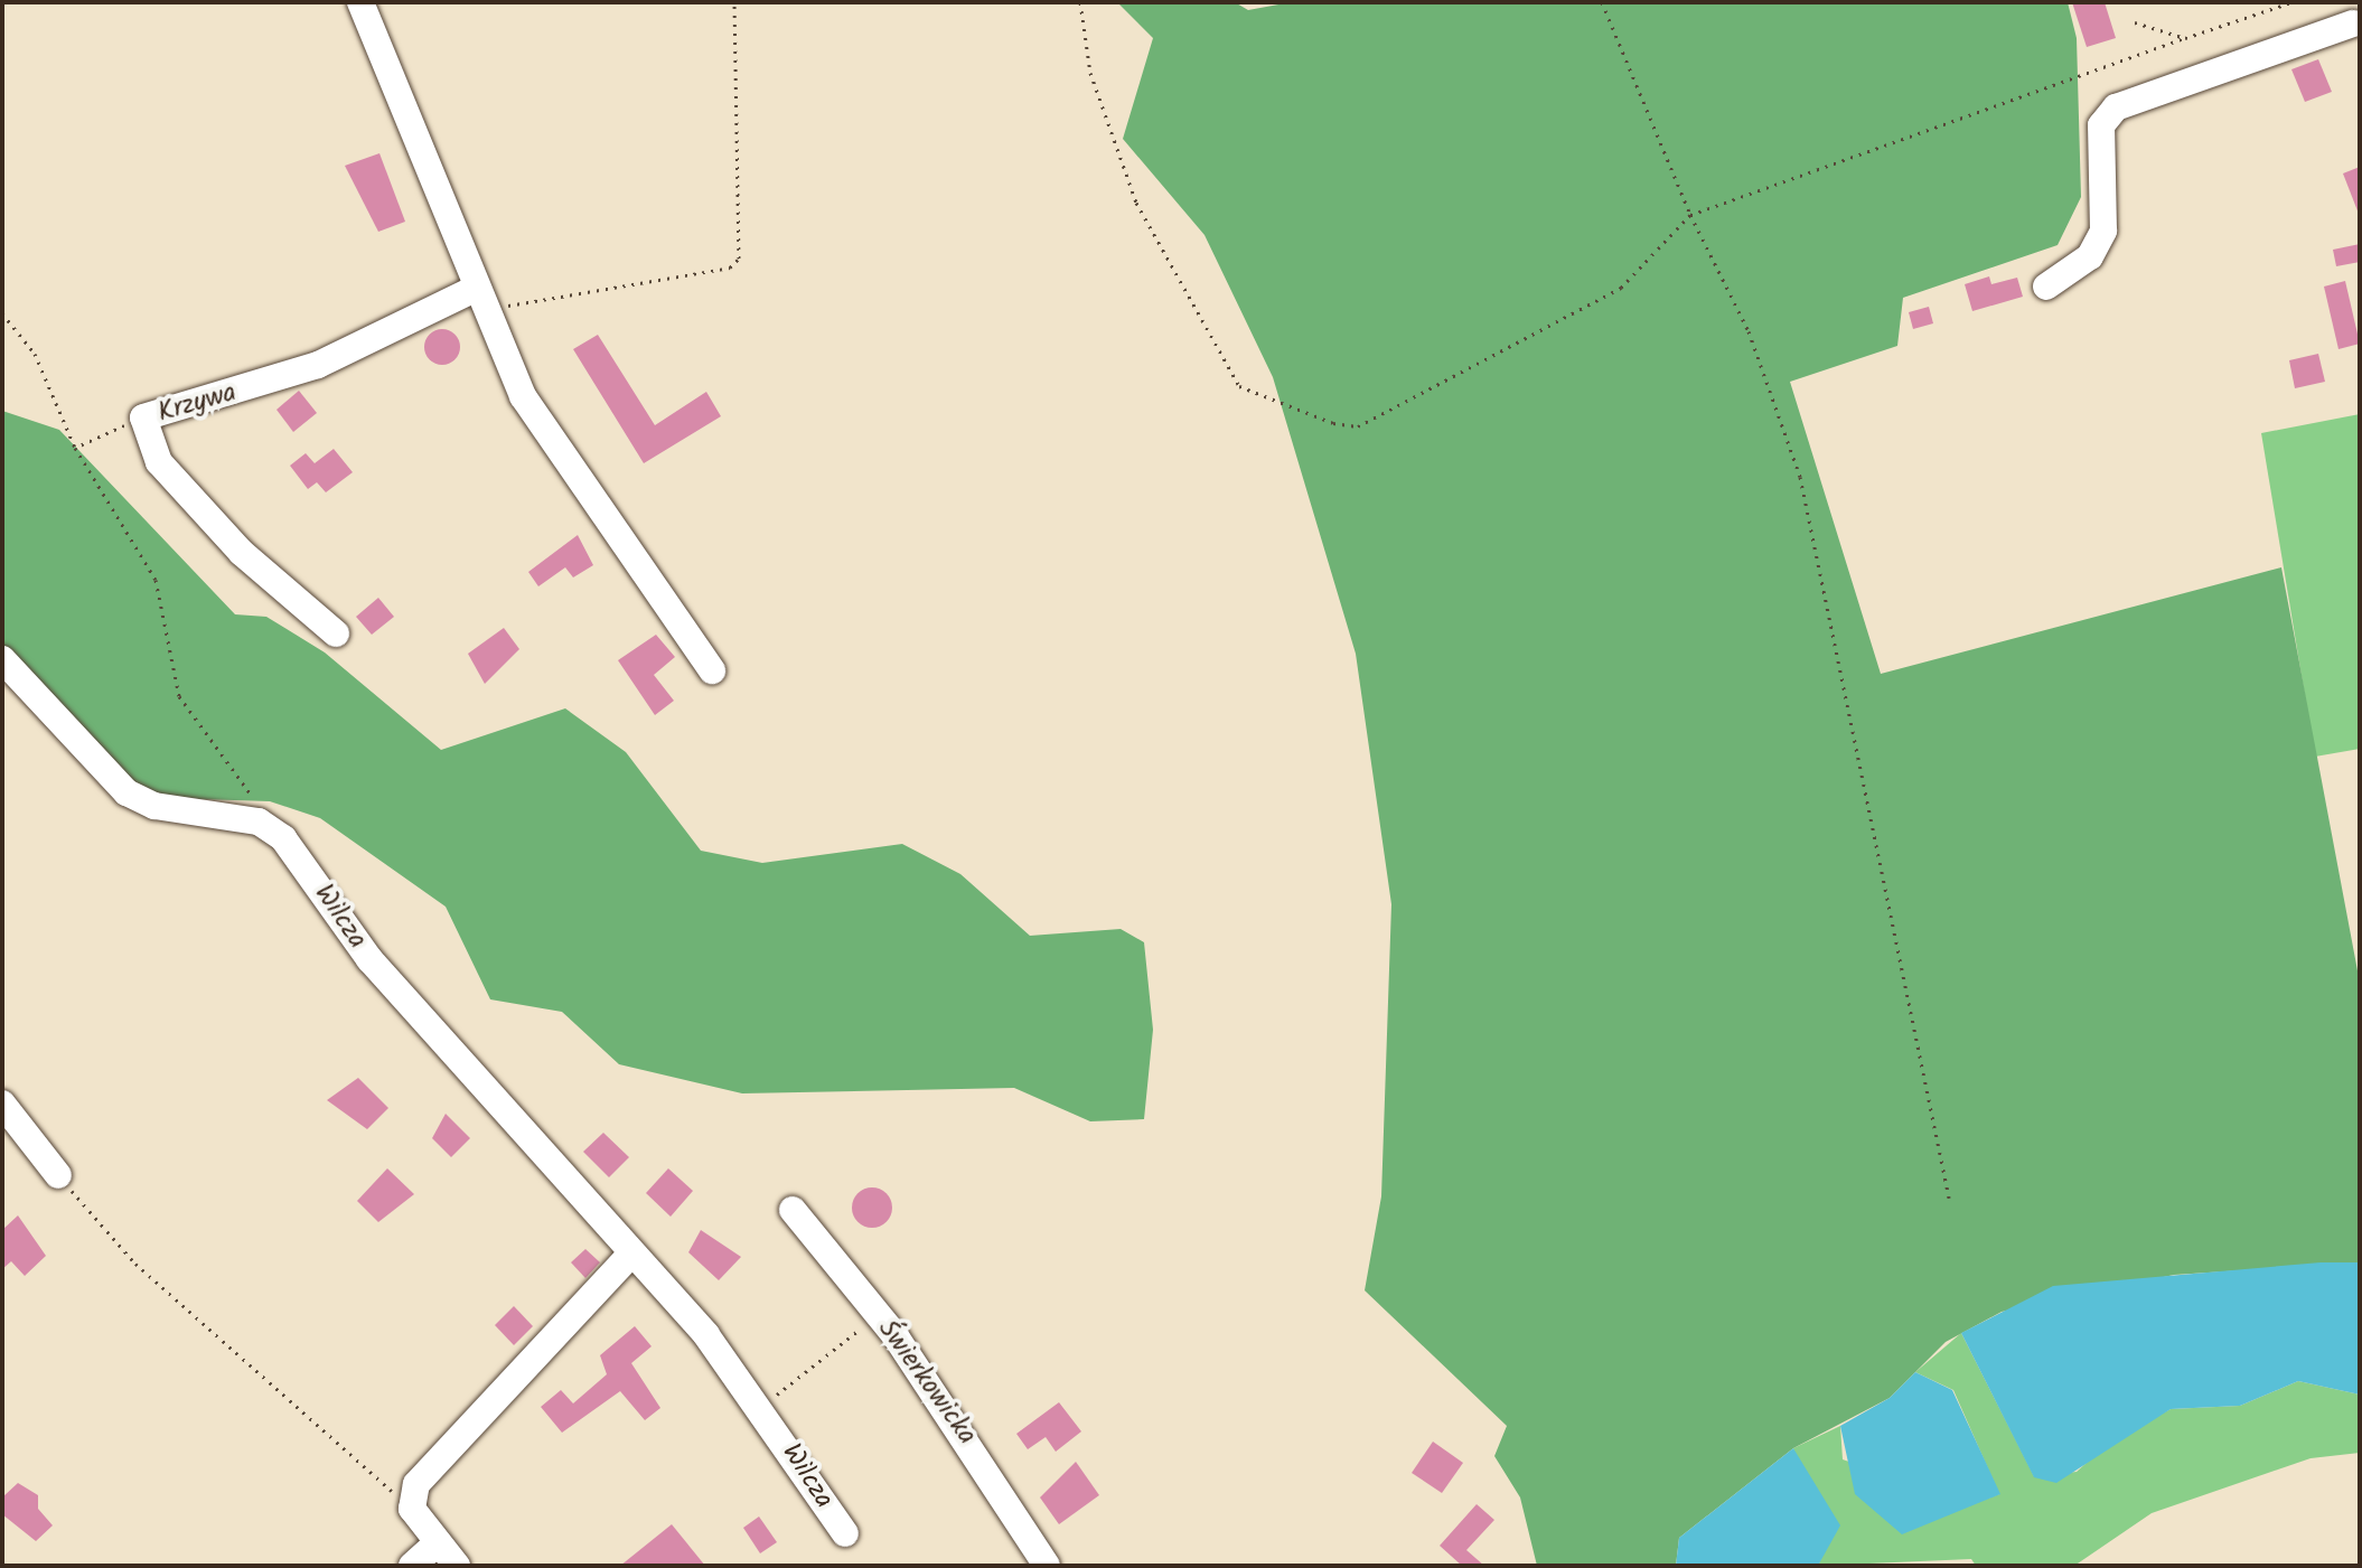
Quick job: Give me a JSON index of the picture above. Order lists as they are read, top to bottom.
{
  "streets": {
    "street": ["Krzywa", "Wilcza", "Świerkowicka"]
  }
}
